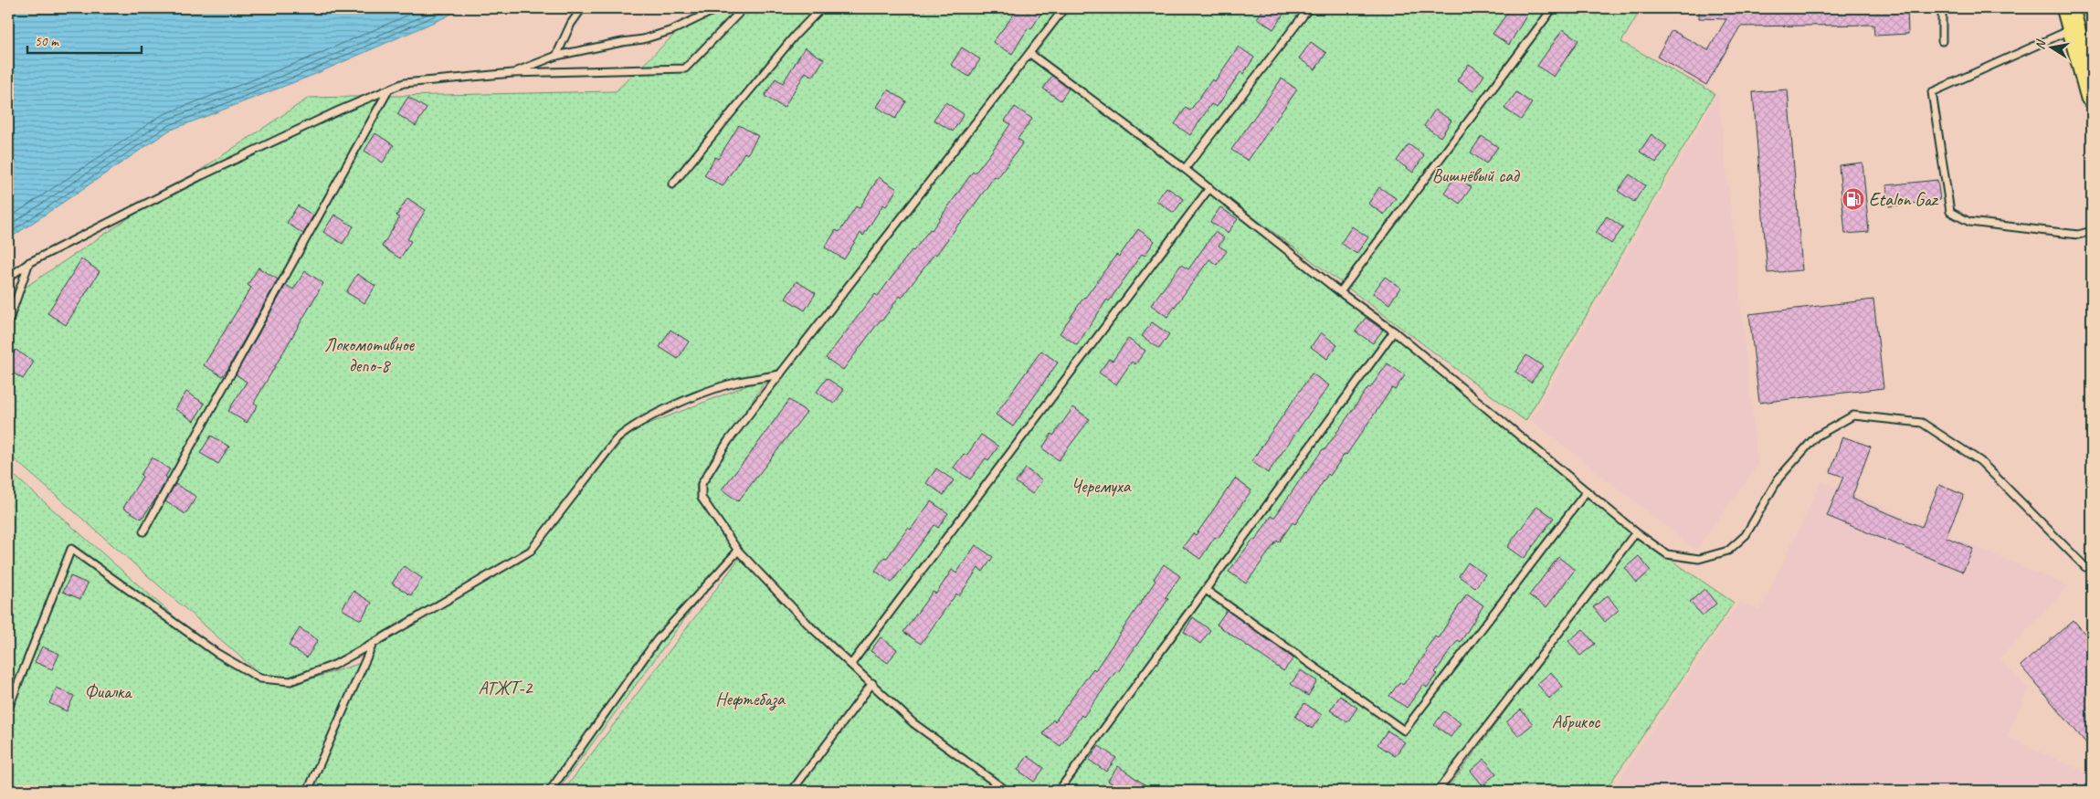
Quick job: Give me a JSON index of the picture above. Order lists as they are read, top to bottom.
{
  "parks": [
    "Вишнёвый сад",
    "Локомотивное депо-8",
    "Черемуха",
    "АТЖТ-2",
    "Фиалка",
    "Нефтебаза",
    "Абрикос"
  ],
  "places": {
    "fuel station": ["Etalon Gaz"]
  },
  "scale_bar": "50 m",
  "north": "left"
}
